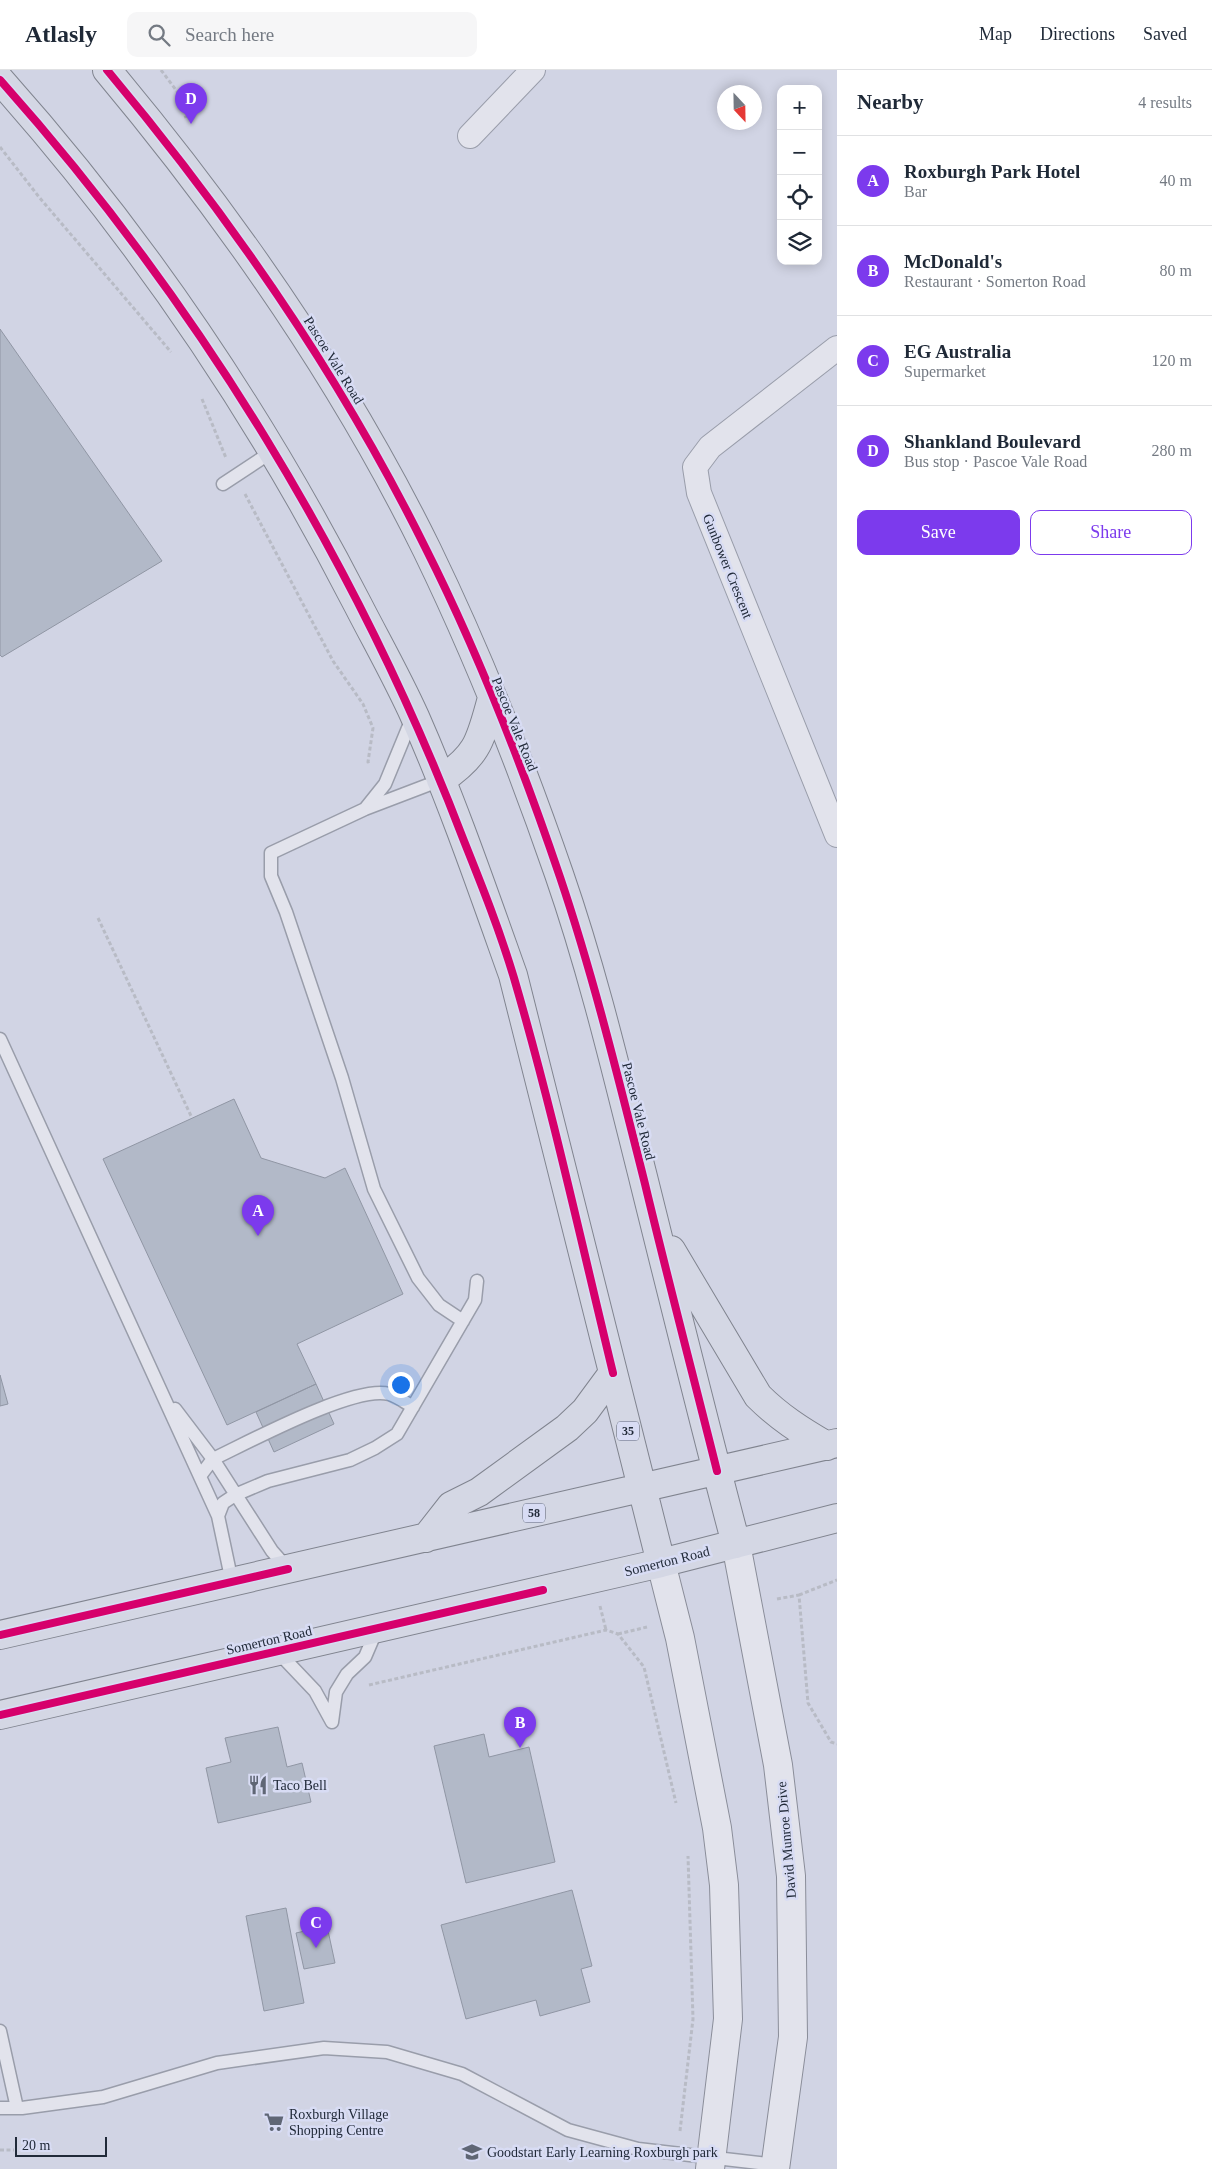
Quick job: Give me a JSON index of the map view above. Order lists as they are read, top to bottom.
{
  "streets": {
    "main road": [
      "Pascoe Vale Road",
      "35",
      "58",
      "Somerton Road"
    ],
    "street": ["Gunbower Crescent", "David Munroe Drive"]
  },
  "crossings": [
    ["Pascoe Vale Road", "58"],
    ["Pascoe Vale Road", "Somerton Road"],
    ["Pascoe Vale Road", "David Munroe Drive"],
    ["35", "58"],
    ["35", "Somerton Road"],
    ["Somerton Road", "David Munroe Drive"]
  ],
  "places": {
    "restaurant": ["Taco Bell"],
    "supermarket": ["Roxburgh Village Shopping Centre"],
    "school or university": ["Goodstart Early Learning Roxburgh park"]
  },
  "scale_bar": "20 m",
  "north": "bottom",
  "page": {
    "header": "Atlasly",
    "search": "Search here",
    "nav": ["Map", "Directions", "Saved"],
    "heading": ["Nearby", "4 results"],
    "pins": [
      "D",
      "A",
      "B",
      "C"
    ],
    "map_buttons": ["+", "−"],
    "list": [
      {
        "mark": "A",
        "name": "Roxburgh Park Hotel",
        "note": "Bar",
        "value": "40 m"
      },
      {
        "mark": "B",
        "name": "McDonald's",
        "note": "Restaurant · Somerton Road",
        "value": "80 m"
      },
      {
        "mark": "C",
        "name": "EG Australia",
        "note": "Supermarket",
        "value": "120 m"
      },
      {
        "mark": "D",
        "name": "Shankland Boulevard",
        "note": "Bus stop · Pascoe Vale Road",
        "value": "280 m"
      }
    ],
    "buttons": ["Save", "Share"],
    "scale": "20 m"
  }
}
